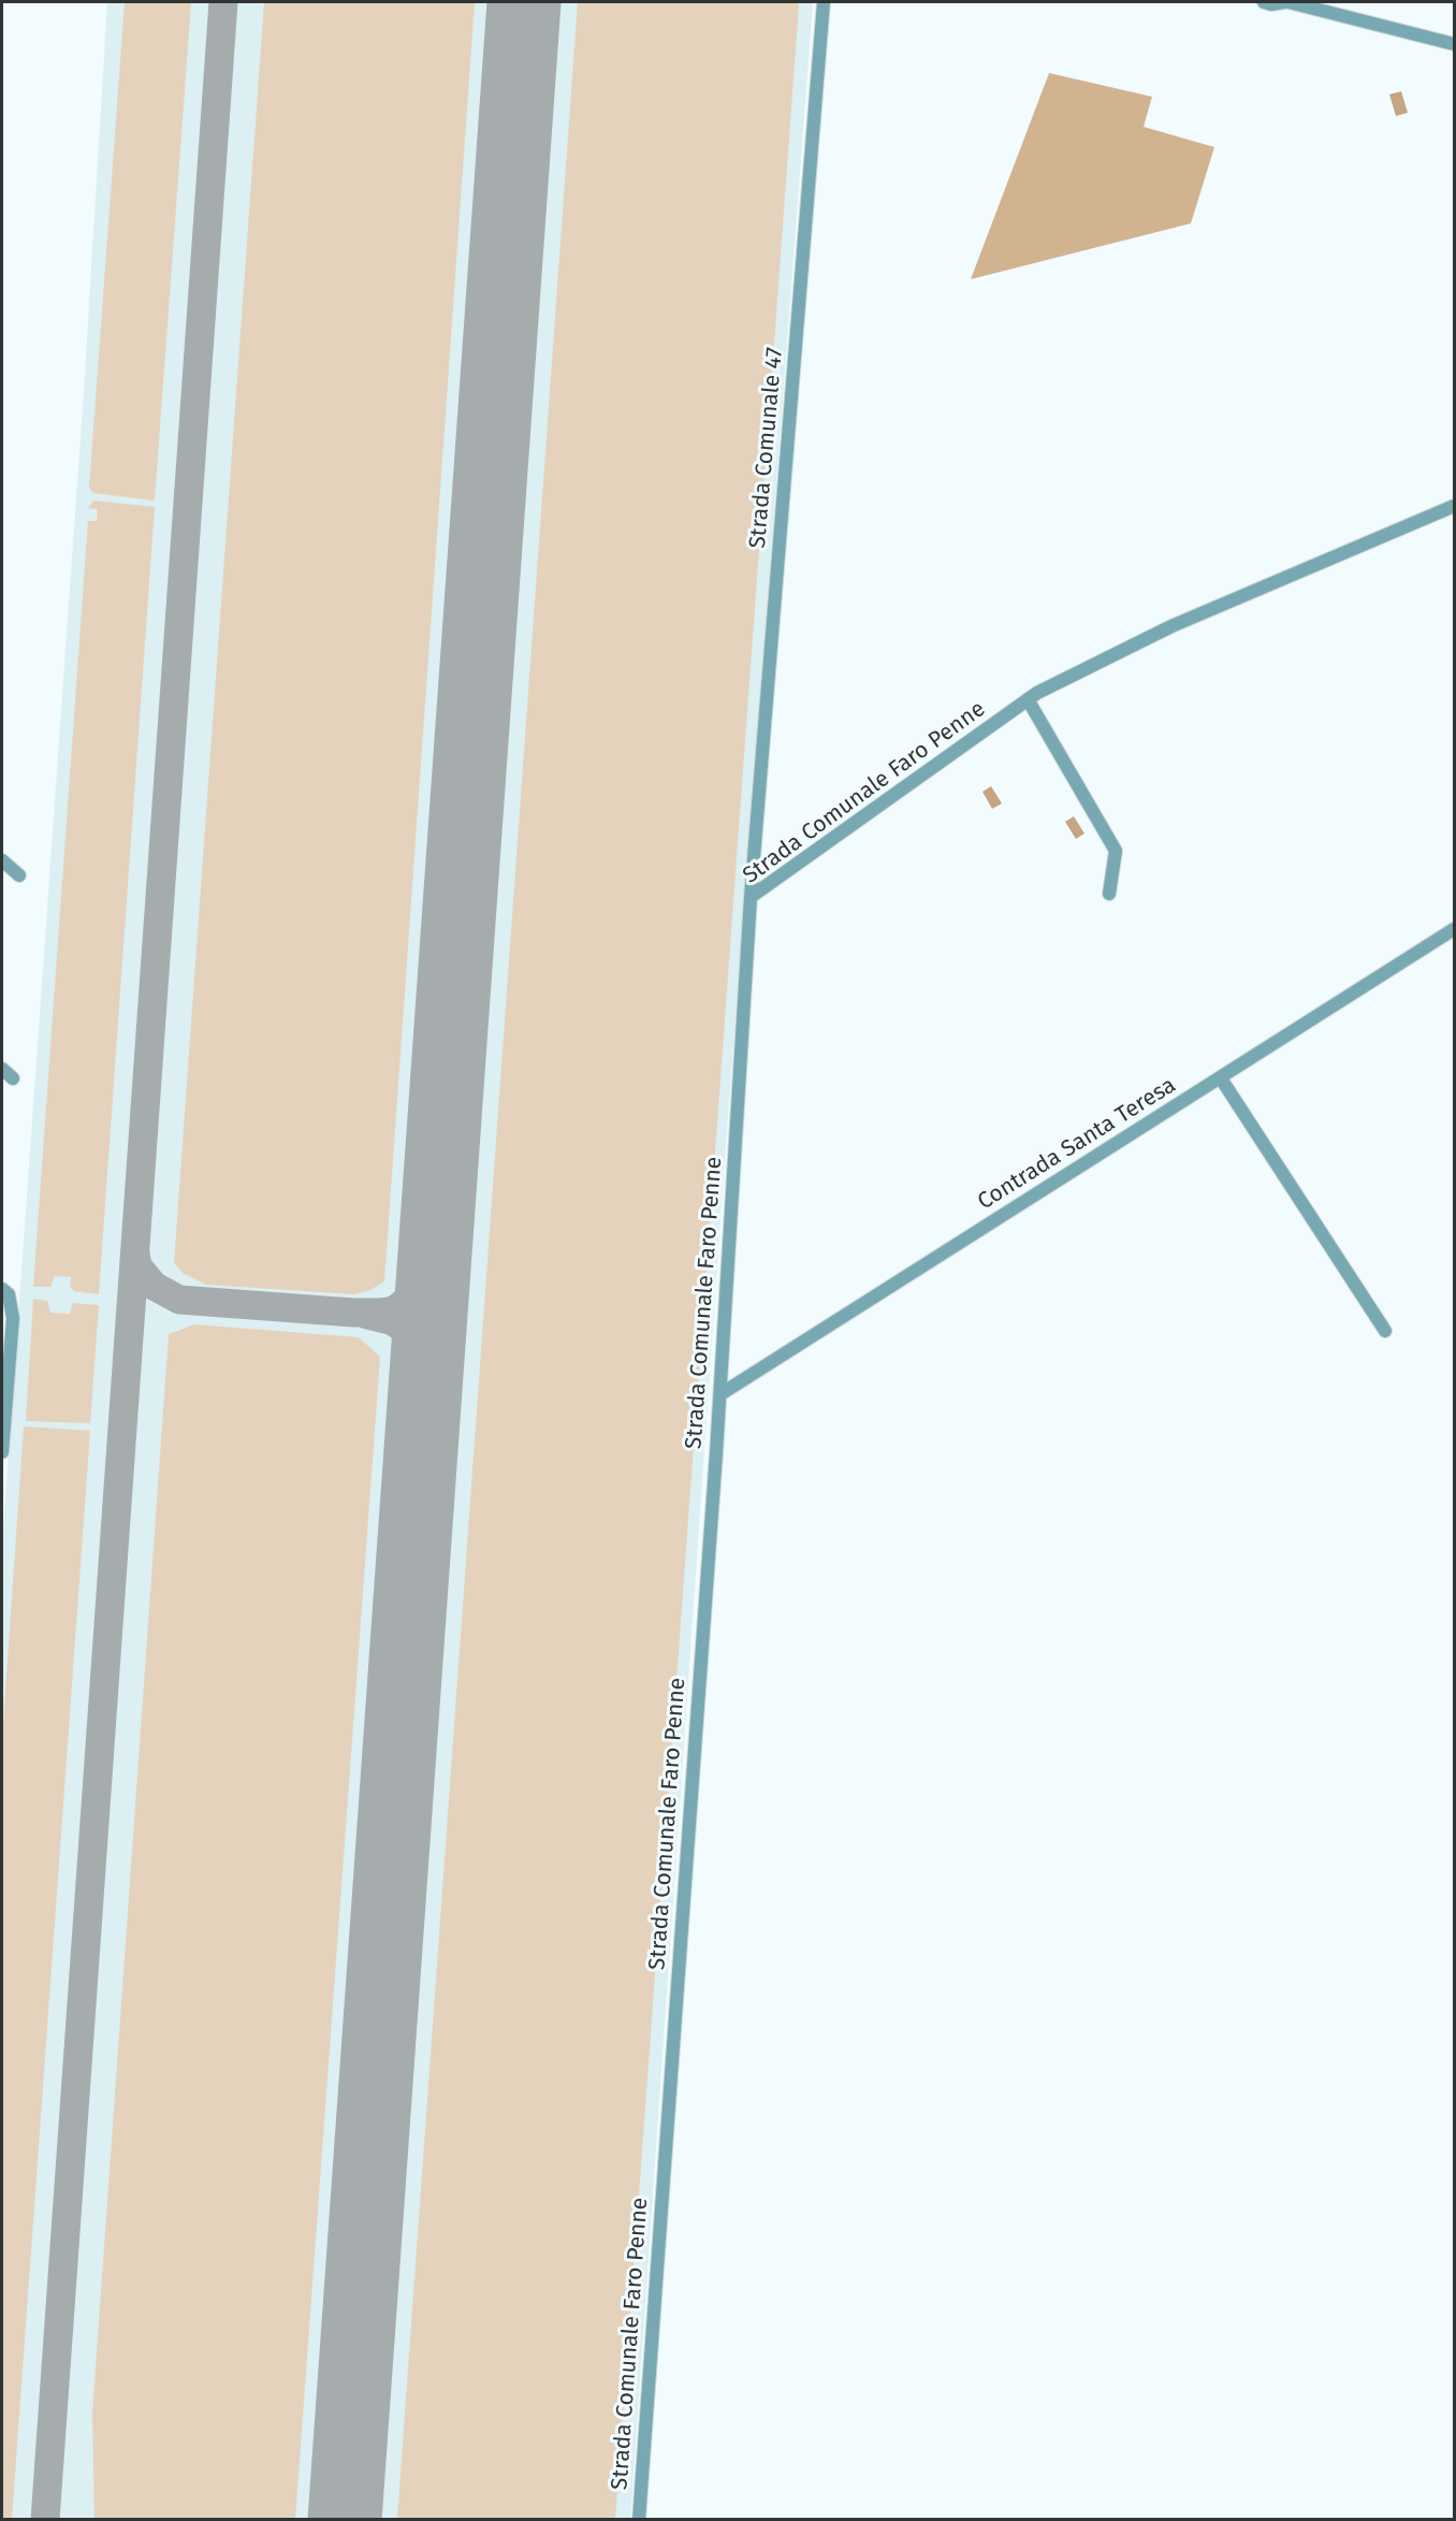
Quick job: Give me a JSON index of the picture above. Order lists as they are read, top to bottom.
{
  "streets": {
    "street": ["Strada Comunale 47", "Strada Comunale Faro Penne", "Contrada Santa Teresa"]
  },
  "crossings": [
    ["Strada Comunale 47", "Strada Comunale Faro Penne"],
    ["Strada Comunale Faro Penne", "Contrada Santa Teresa"]
  ]
}
